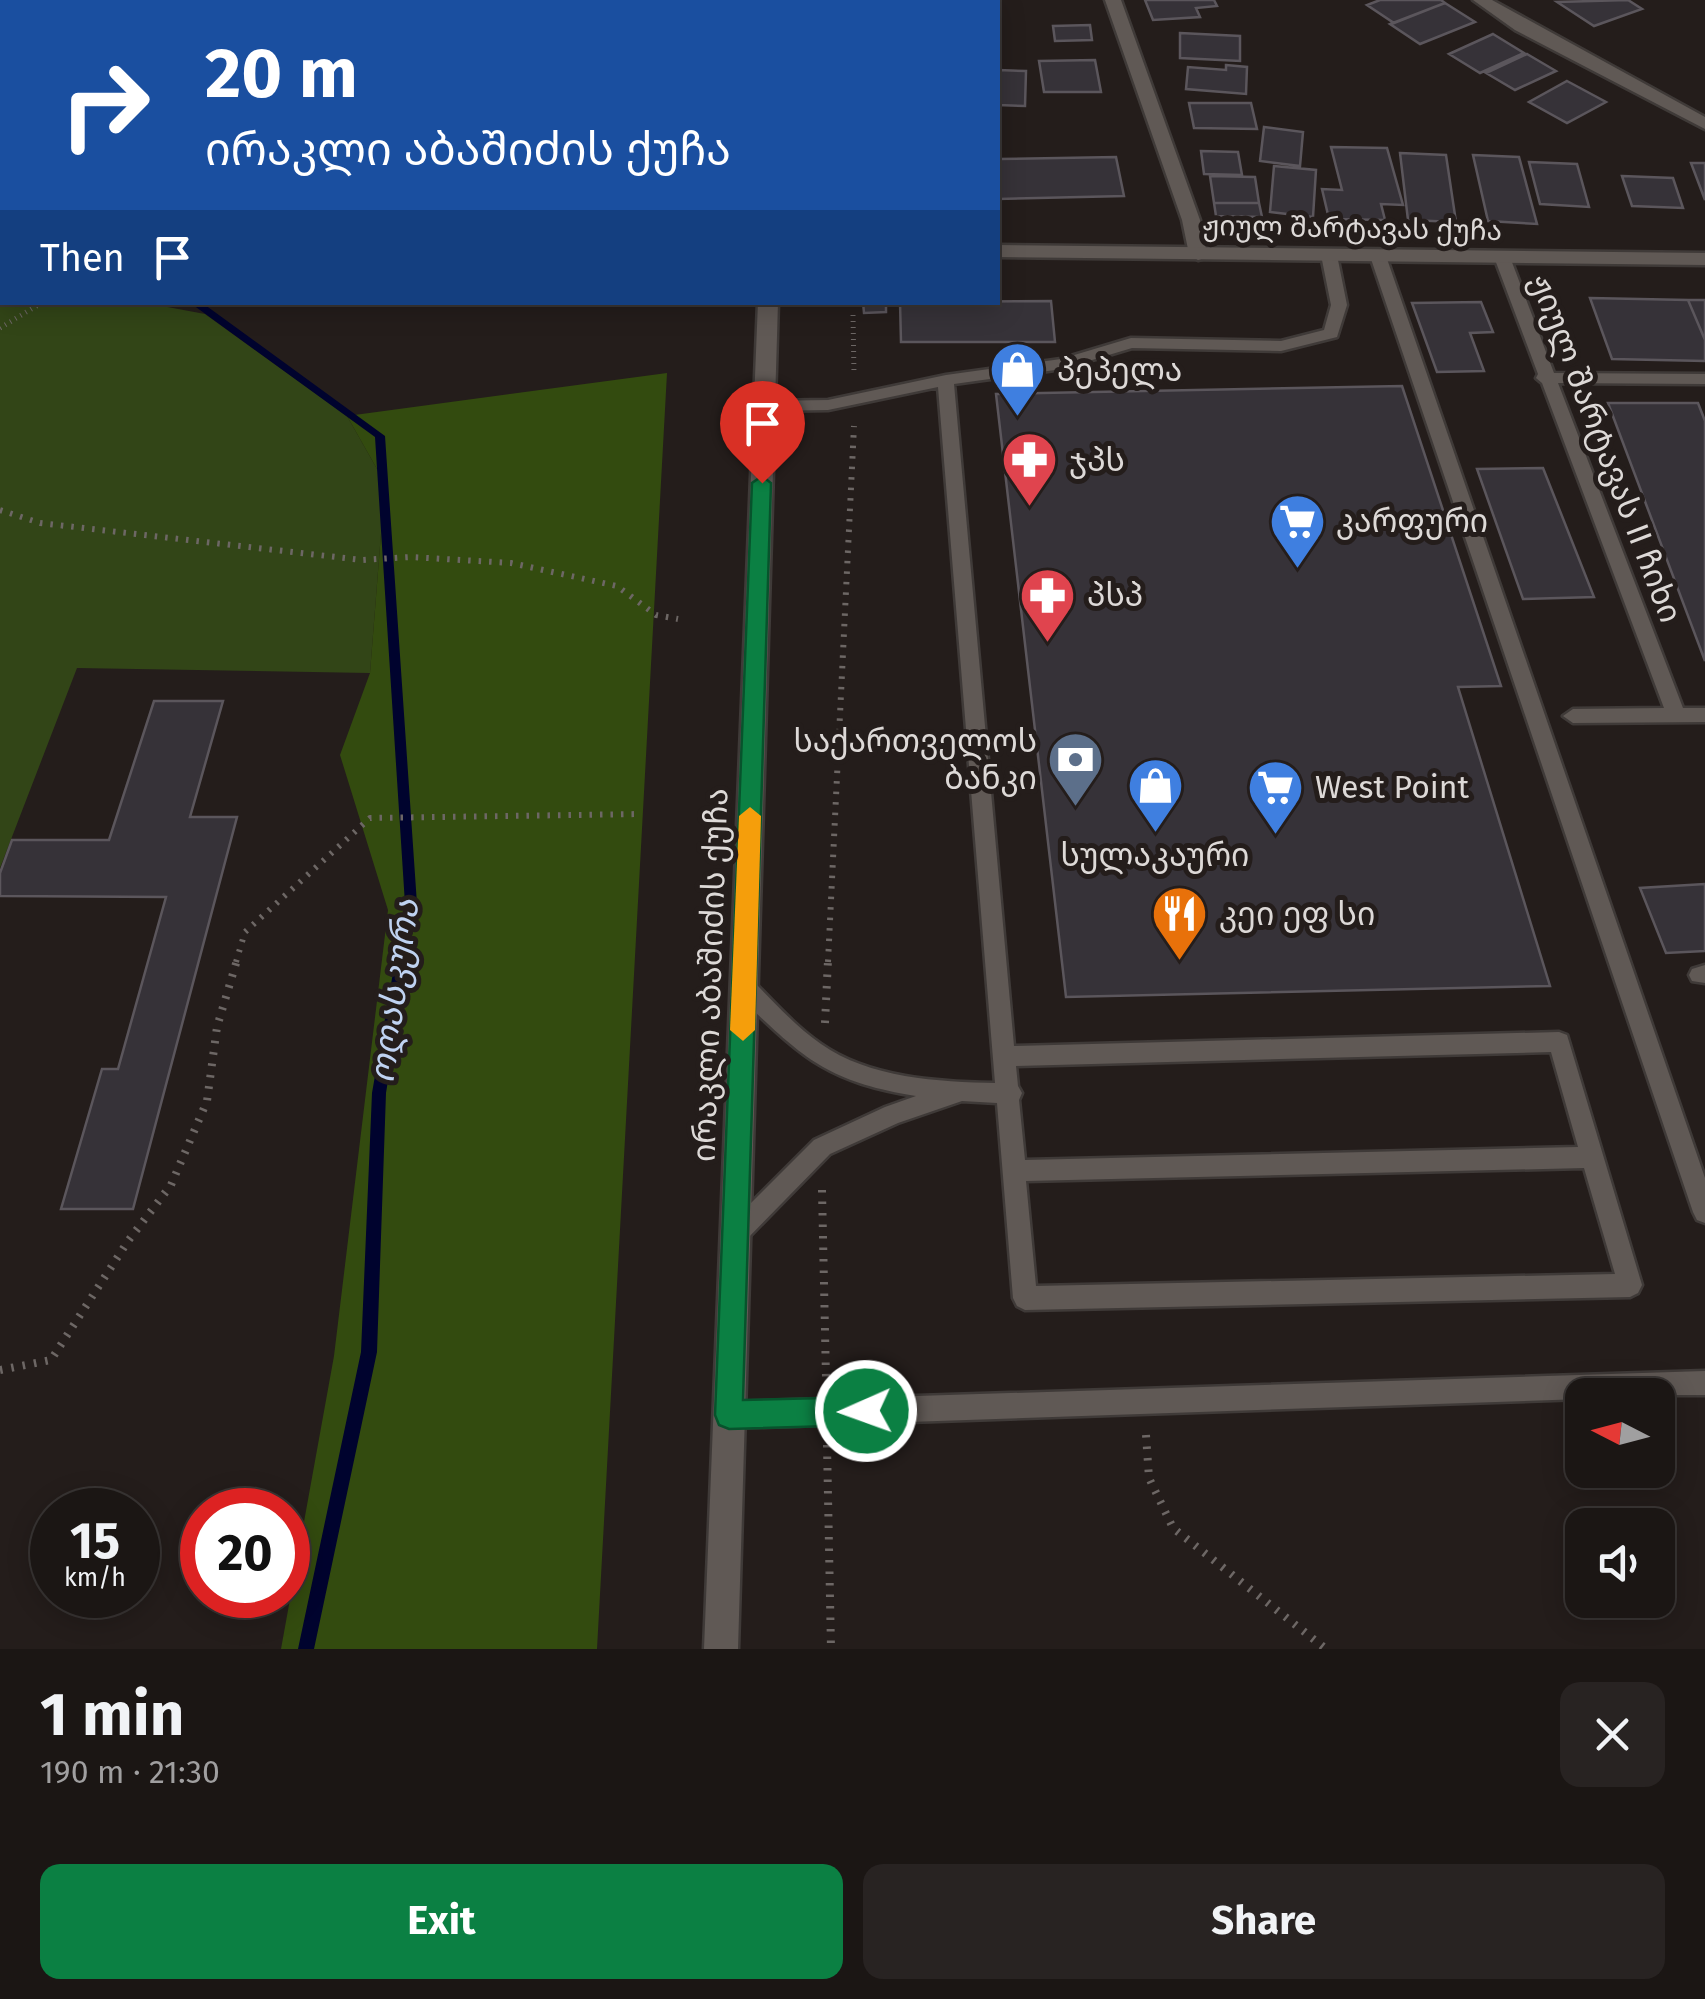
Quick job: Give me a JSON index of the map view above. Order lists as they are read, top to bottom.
{
  "streets": {
    "street": ["ჟიულ შარტავას ქუჩა", "ირაკლი აბაშიძის ქუჩა"],
    "lane": ["ჟიულ შარტავას II ჩიხი"]
  },
  "crossings": [
    ["ჟიულ შარტავას ქუჩა", "ჟიულ შარტავას II ჩიხი"]
  ],
  "water": ["ოღასკურა"],
  "places": {
    "shop": ["პეპელა", "სულაკაური"],
    "pharmacy": ["ჯპს", "პსპ"],
    "supermarket": ["კარფური", "West Point"],
    "bank": ["საქართველოს ბანკი"],
    "restaurant": ["კეი ეფ სი"]
  },
  "north": "left",
  "page": {
    "turn": ["20 m", "ირაკლი აბაშიძის ქუჩა"],
    "then": "Then",
    "speed": "15 km/h",
    "limit": "20",
    "heading": ["1 min", "190 m · 21:30"],
    "buttons": ["Exit", "Share"]
  }
}
